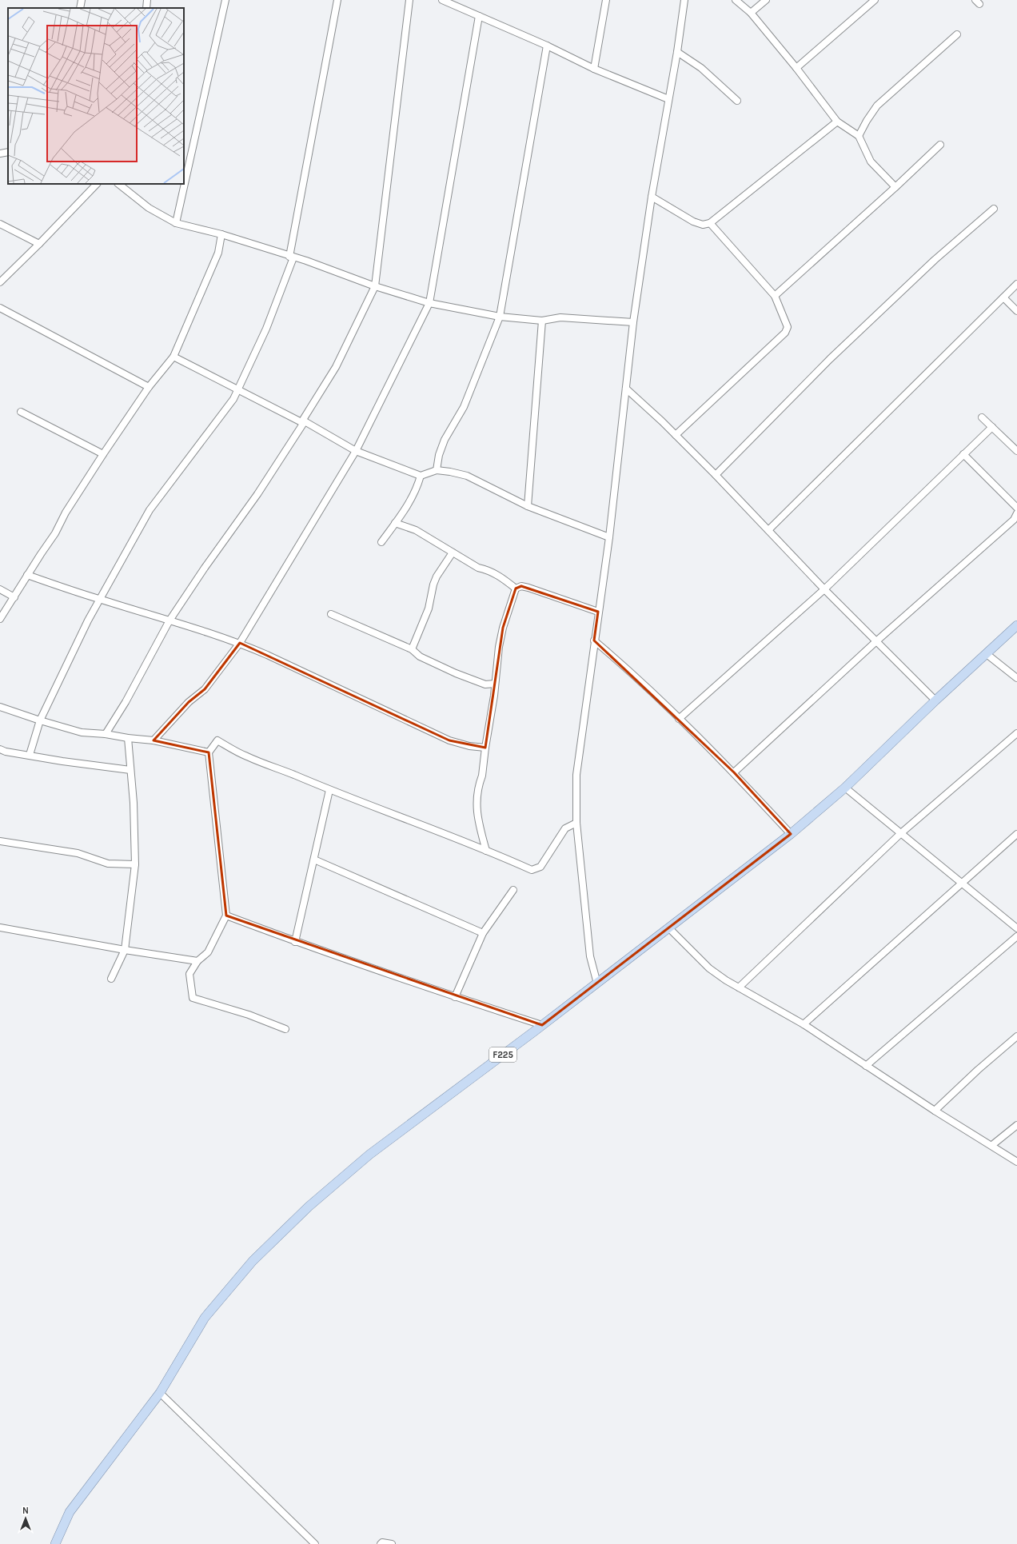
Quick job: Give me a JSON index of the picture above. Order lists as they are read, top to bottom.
{
  "streets": {
    "main road": ["F225"]
  },
  "north": "top"
}
